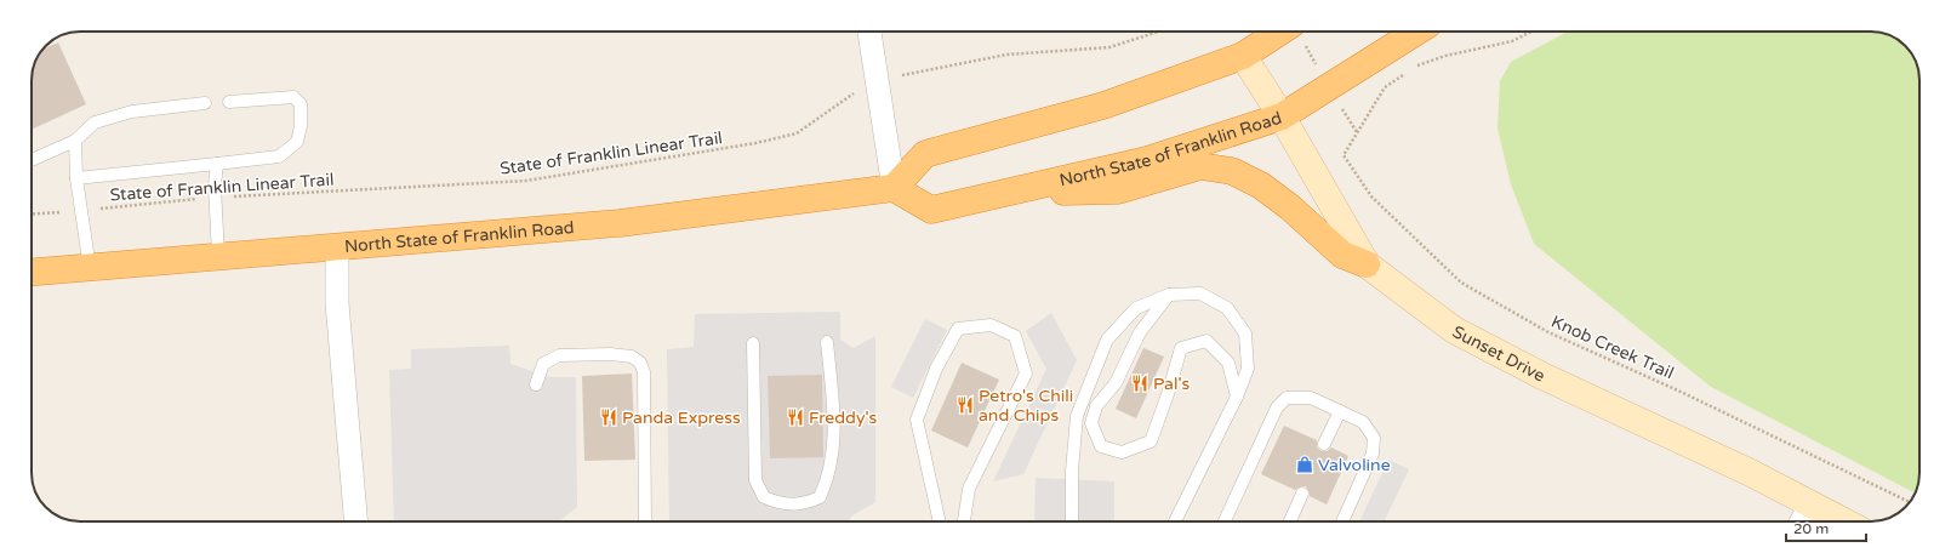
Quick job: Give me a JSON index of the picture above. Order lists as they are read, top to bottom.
{
  "streets": {
    "highway": ["North State of Franklin Road"],
    "main road": ["Sunset Drive"],
    "path": ["State of Franklin Linear Trail", "Knob Creek Trail"]
  },
  "crossings": [
    ["North State of Franklin Road", "Sunset Drive"]
  ],
  "places": {
    "restaurant": [
      "Pal's",
      "Petro's Chili and Chips",
      "Panda Express",
      "Freddy's"
    ],
    "shop": ["Valvoline"]
  },
  "scale_bar": "20 m"
}
